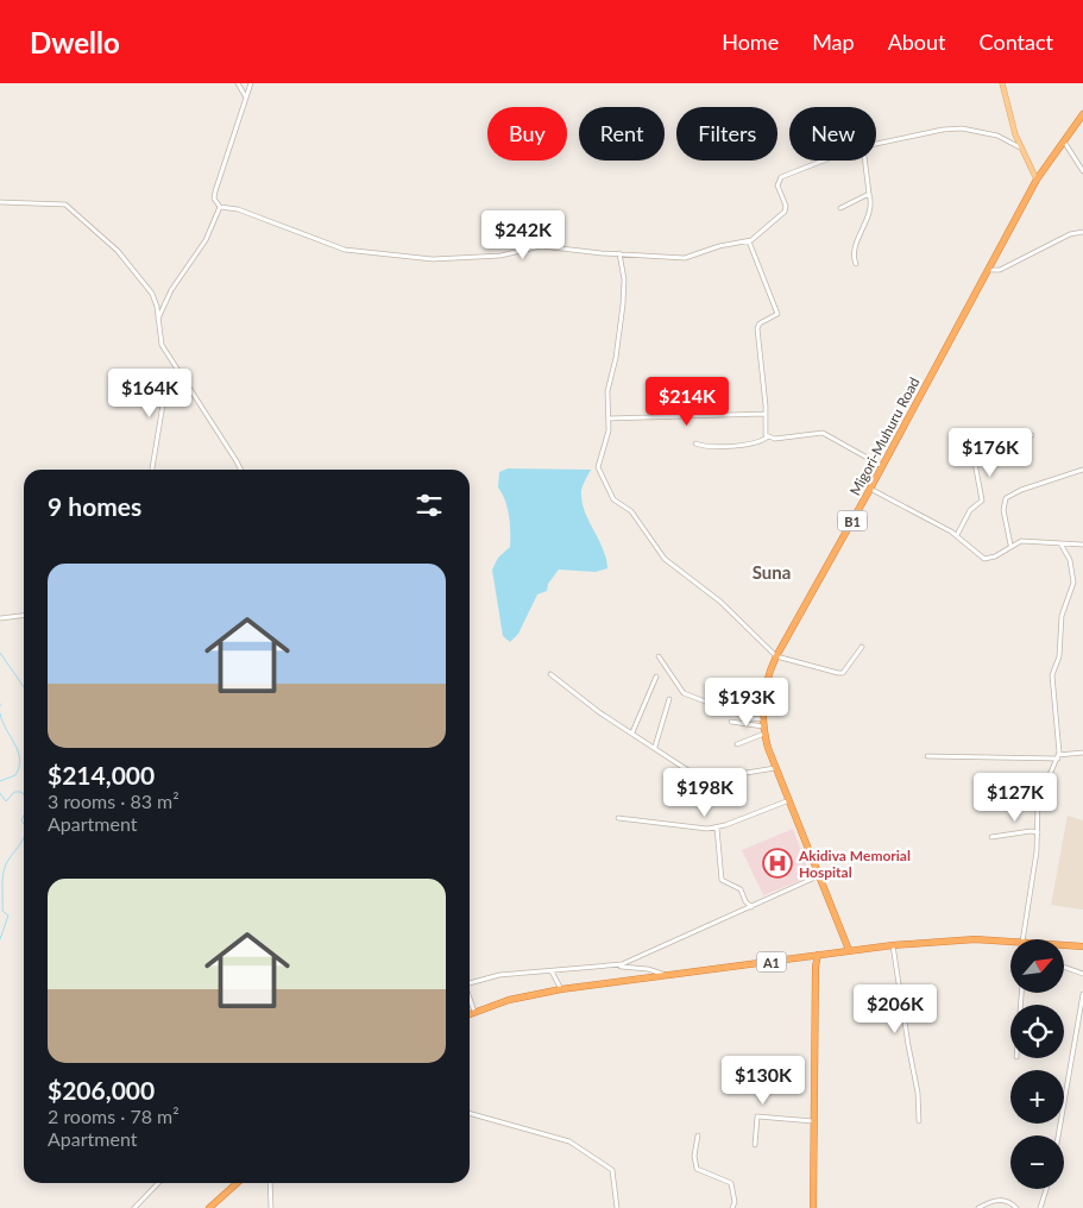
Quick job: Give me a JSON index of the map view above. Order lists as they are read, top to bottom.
{
  "streets": {
    "highway": ["Migori-Muhuru Road", "B1", "A1"]
  },
  "crossings": [
    ["Migori-Muhuru Road", "A1"]
  ],
  "districts": ["Suna"],
  "places": {
    "hospital": ["Akidiva Memorial Hospital"]
  },
  "north": "top right",
  "page": {
    "header": "Dwello",
    "nav": [
      "Home",
      "Map",
      "About",
      "Contact"
    ],
    "chip": [
      "Buy",
      "Rent",
      "Filters",
      "New"
    ],
    "price": [
      "$242K",
      "$164K",
      "$214K",
      "$176K",
      "$193K",
      "$198K",
      "$127K",
      "$206K",
      "$130K"
    ],
    "heading": "9 homes",
    "list": [
      {
        "name": "$214,000",
        "note": "3 rooms · 83 m² · Apartment"
      },
      {
        "name": "$206,000",
        "note": "2 rooms · 78 m² · Apartment"
      }
    ],
    "map_buttons": ["+", "−"]
  }
}
